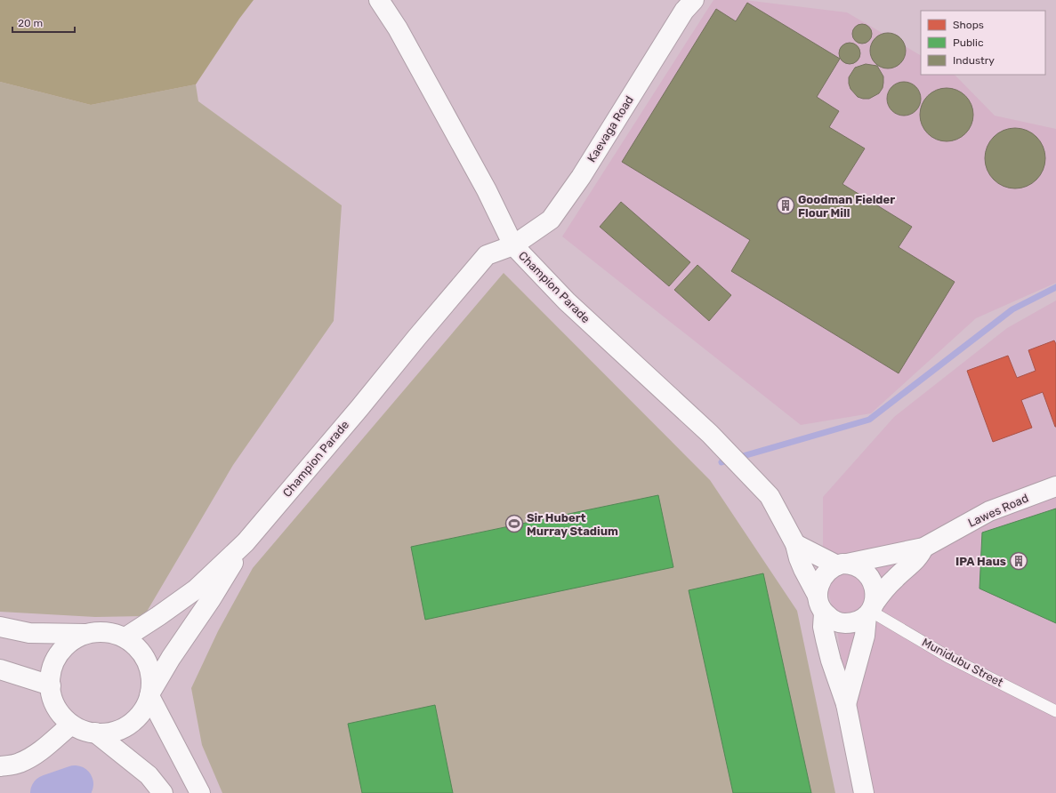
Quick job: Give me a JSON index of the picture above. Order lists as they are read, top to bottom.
{
  "streets": {
    "main road": ["Kaevaga Road", "Champion Parade", "Lawes Road"],
    "lane": ["Munidubu Street"]
  },
  "crossings": [
    ["Kaevaga Road", "Champion Parade"],
    ["Champion Parade", "Lawes Road"],
    ["Champion Parade", "Munidubu Street"],
    ["Lawes Road", "Munidubu Street"]
  ],
  "places": {
    "building": ["Goodman Fielder Flour Mill", "IPA Haus"],
    "sports": ["Sir Hubert Murray Stadium"]
  },
  "legend": ["Shops", "Public", "Industry"],
  "scale_bar": "20 m"
}
